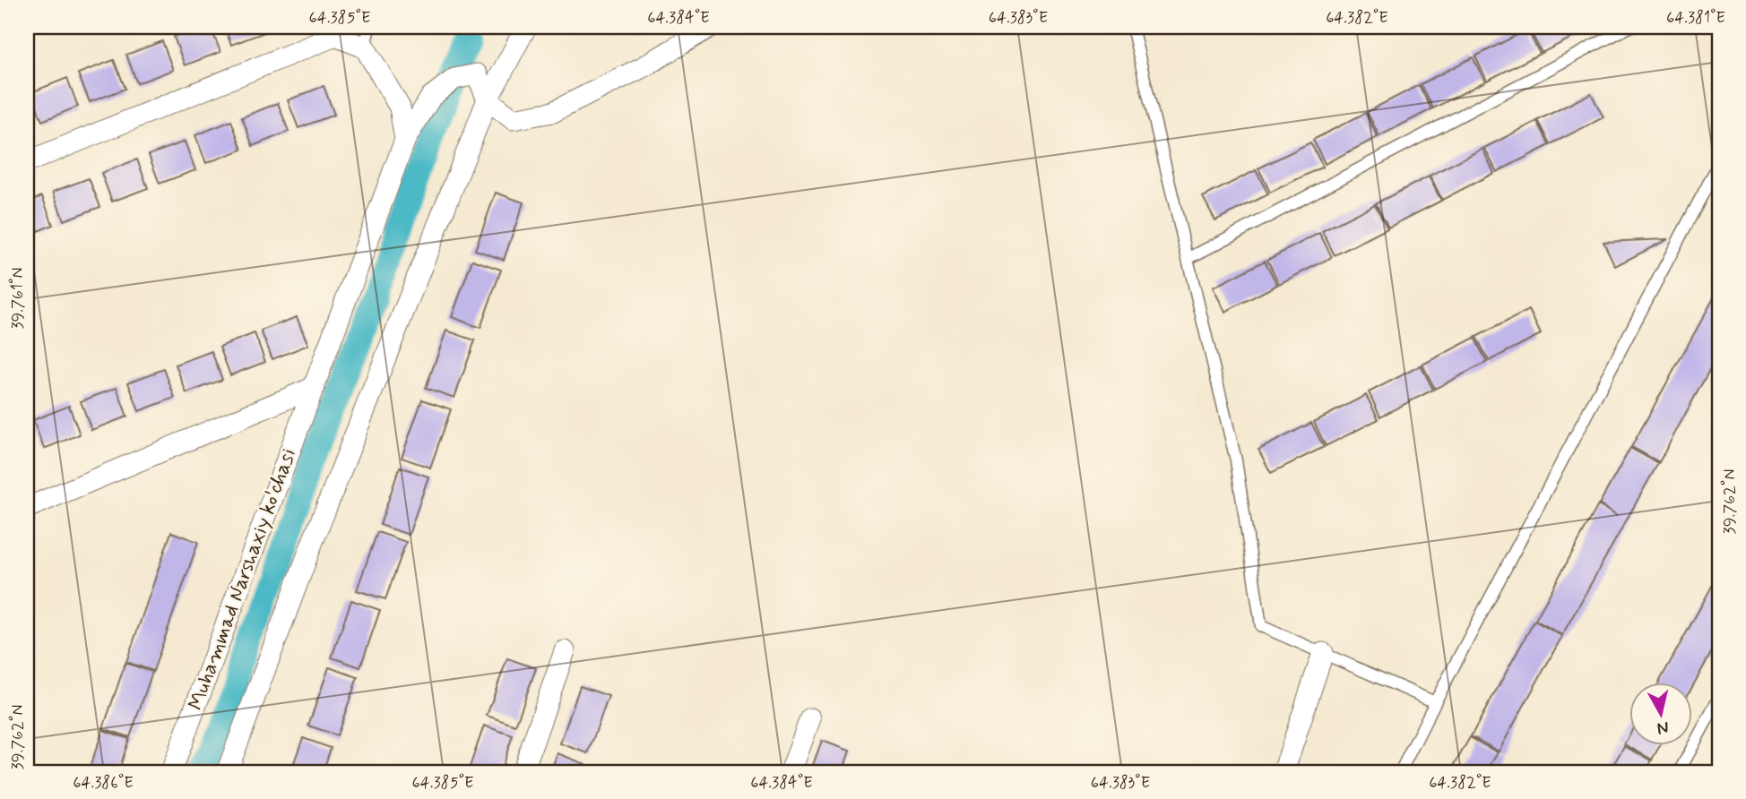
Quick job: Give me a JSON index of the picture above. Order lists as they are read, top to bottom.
{
  "streets": {
    "street": ["Muhammad Narshaxiy ko'chasi"]
  },
  "north": "bottom",
  "coordinates": [
    "64.385°E",
    "64.384°E",
    "64.383°E",
    "64.382°E",
    "64.381°E",
    "39.761°N",
    "39.762°N",
    "64.386°E"
  ]
}
